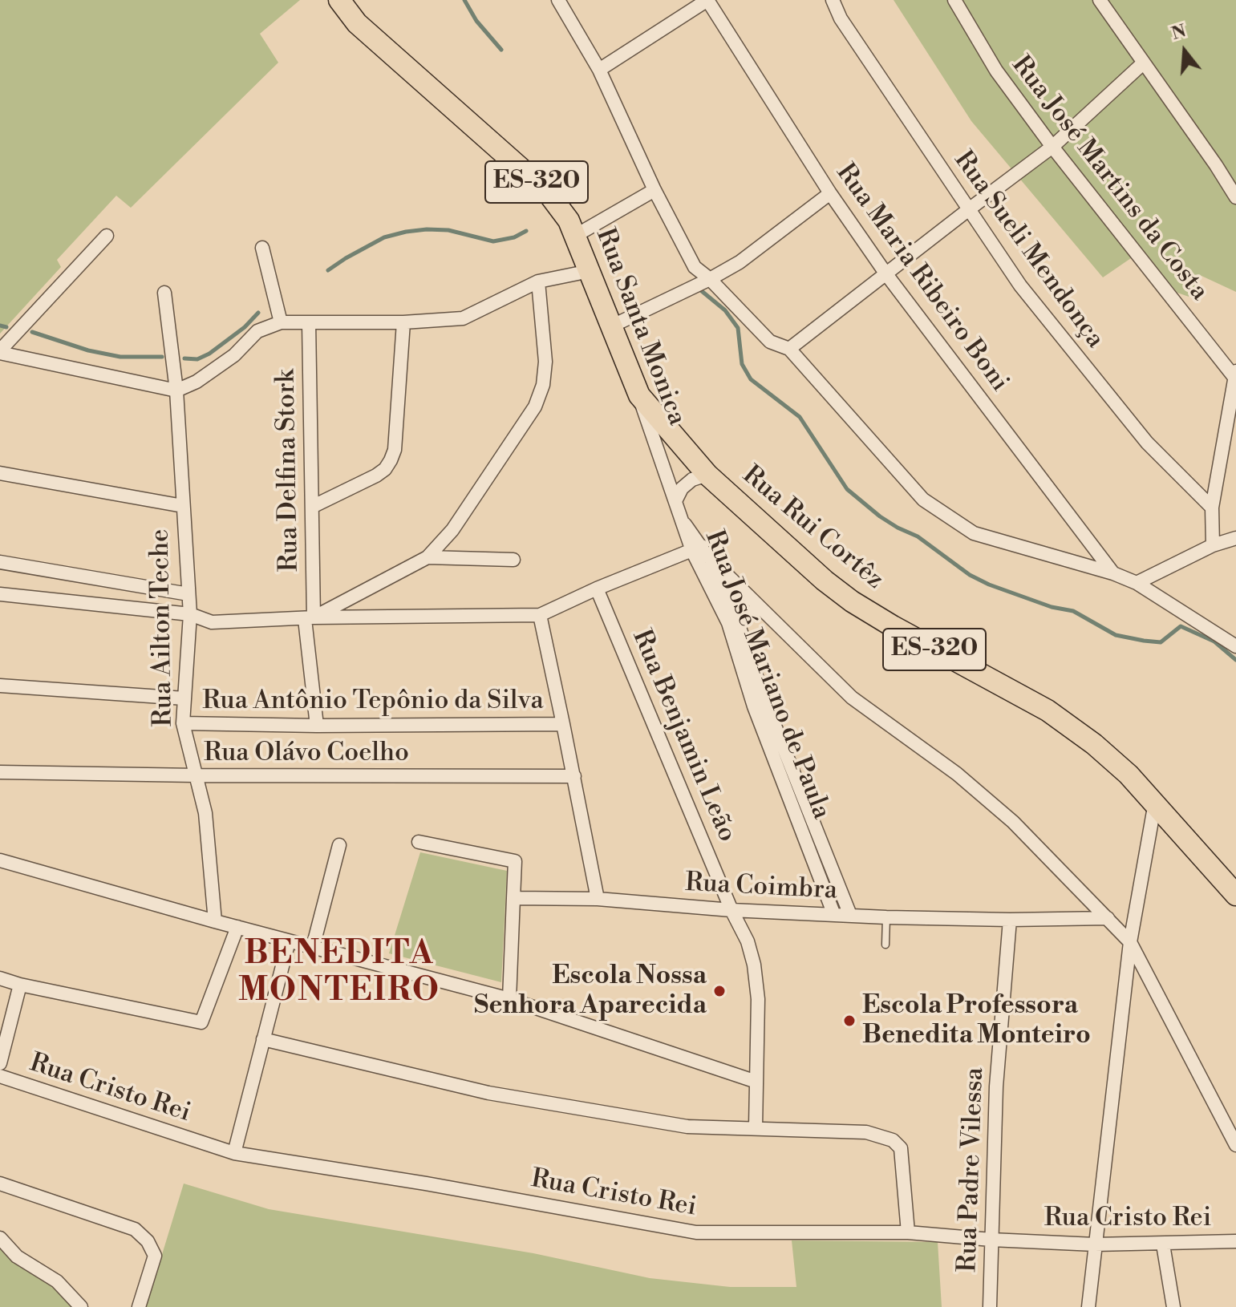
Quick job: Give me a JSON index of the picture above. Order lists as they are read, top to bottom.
{
  "streets": {
    "main road": ["ES-320", "Rua Santa Monica", "Rua Rui Cortêz"],
    "street": [
      "Rua José Martins da Costa",
      "Rua Sueli Mendonça",
      "Rua Maria Ribeiro Boni",
      "Rua Delfina Stork",
      "Rua Ailton Teche",
      "Rua José Mariano de Paula",
      "Rua Antônio Tepônio da Silva",
      "Rua Benjamin Leão",
      "Rua Olávo Coelho",
      "Rua Coimbra",
      "Rua Cristo Rei",
      "Rua Padre Vilessa"
    ]
  },
  "crossings": [
    ["Rua Santa Monica", "Rua Rui Cortêz"],
    ["Rua Santa Monica", "Rua José Mariano de Paula"],
    ["Rua Delfina Stork", "Rua Antônio Tepônio da Silva"],
    ["Rua Ailton Teche", "Rua Antônio Tepônio da Silva"],
    ["Rua Ailton Teche", "Rua Olávo Coelho"],
    ["Rua José Mariano de Paula", "Rua Coimbra"],
    ["Rua Benjamin Leão", "Rua Coimbra"],
    ["Rua Coimbra", "Rua Padre Vilessa"],
    ["Rua Cristo Rei", "Rua Padre Vilessa"]
  ],
  "districts": ["BENEDITA MONTEIRO"],
  "places": ["Escola Nossa Senhora Aparecida", "Escola Professora Benedita Monteiro"],
  "north": "top"
}
